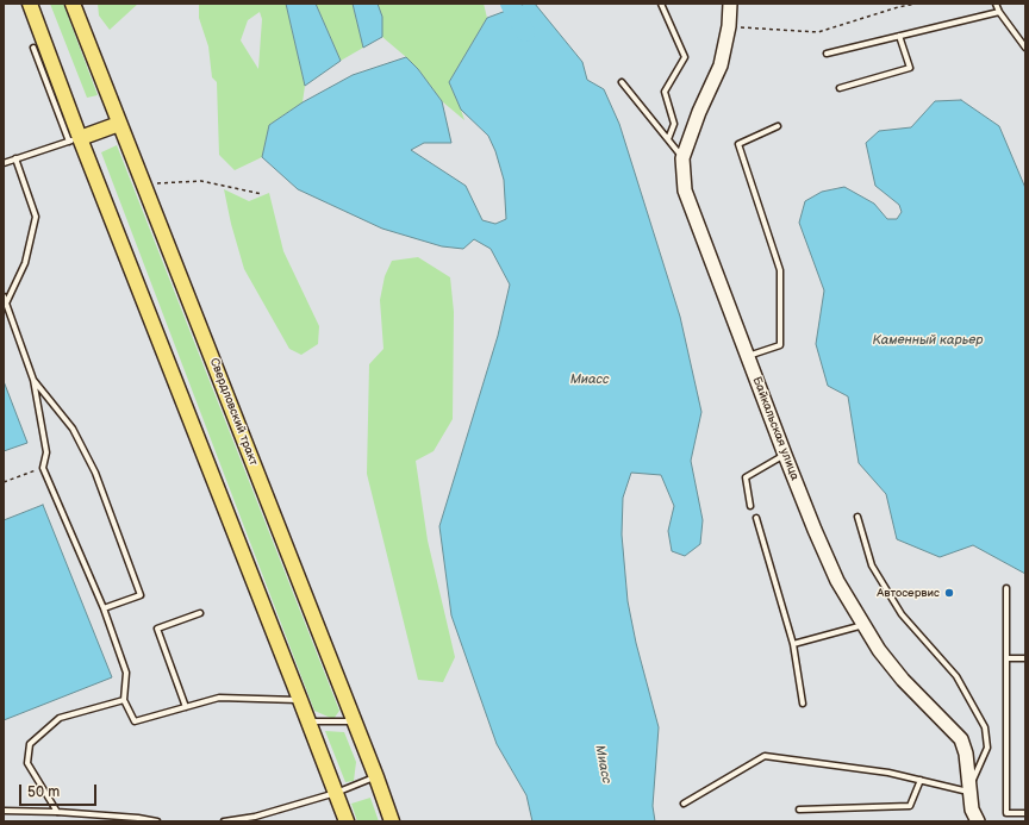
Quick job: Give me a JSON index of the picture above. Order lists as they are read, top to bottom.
{
  "streets": {
    "main road": ["Свердловский тракт"],
    "street": ["Байкальская улица"]
  },
  "water": ["Каменный карьер", "Миасс"],
  "places": ["Автосервис"],
  "scale_bar": "50 m"
}
